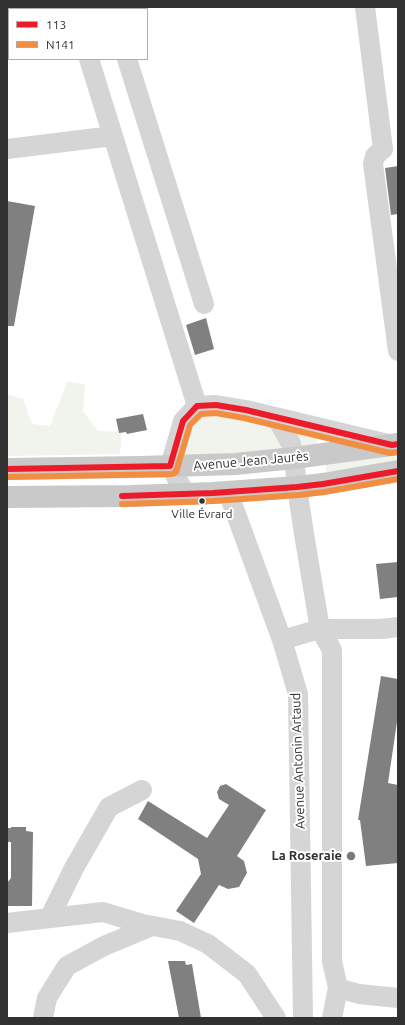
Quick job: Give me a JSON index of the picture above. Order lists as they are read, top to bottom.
{
  "streets": {
    "main road": ["Avenue Jean Jaurès"],
    "street": ["Avenue Antonin Artaud"]
  },
  "places": ["Ville Évrard", "La Roseraie"],
  "lines": ["transit line 113", "transit line N141"],
  "legend": ["113", "N141"]
}
